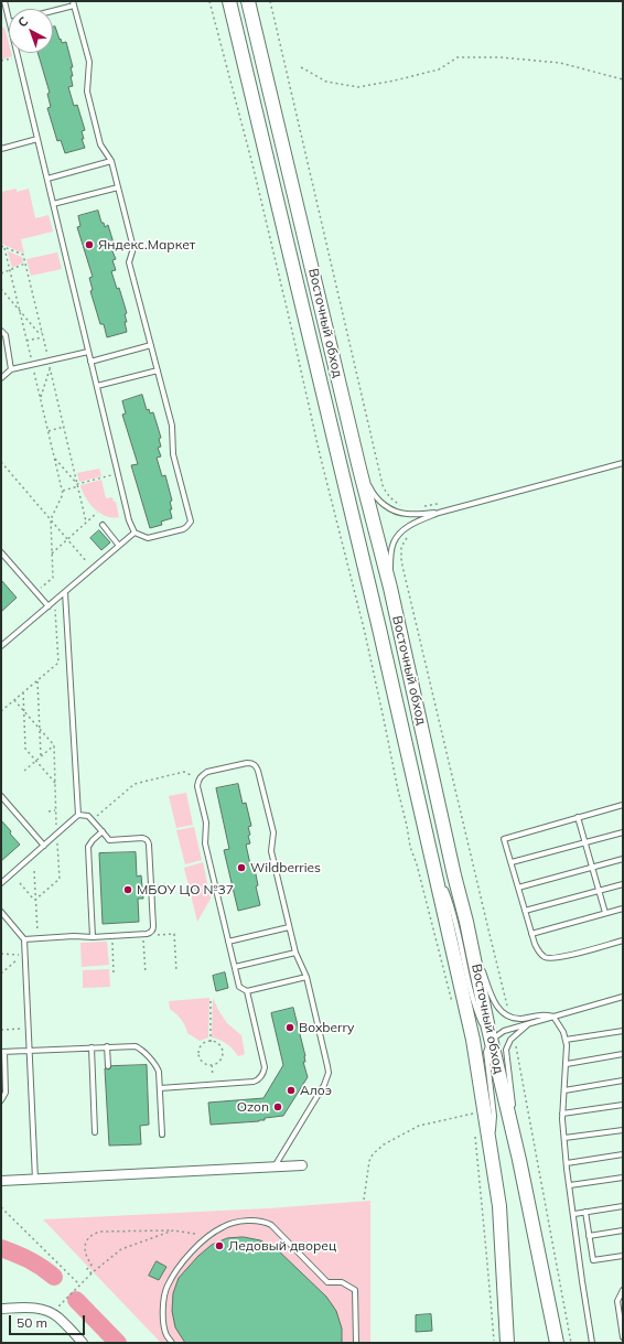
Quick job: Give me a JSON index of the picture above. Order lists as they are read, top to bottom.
{
  "streets": {
    "main road": ["Восточный обход"]
  },
  "places": [
    "Яндекс.Маркет",
    "Wildberries",
    "МБОУ ЦО №37",
    "Boxberry",
    "Алоэ",
    "Ozon",
    "Ледовый дворец"
  ],
  "scale_bar": "50 m",
  "north": "top left"
}
